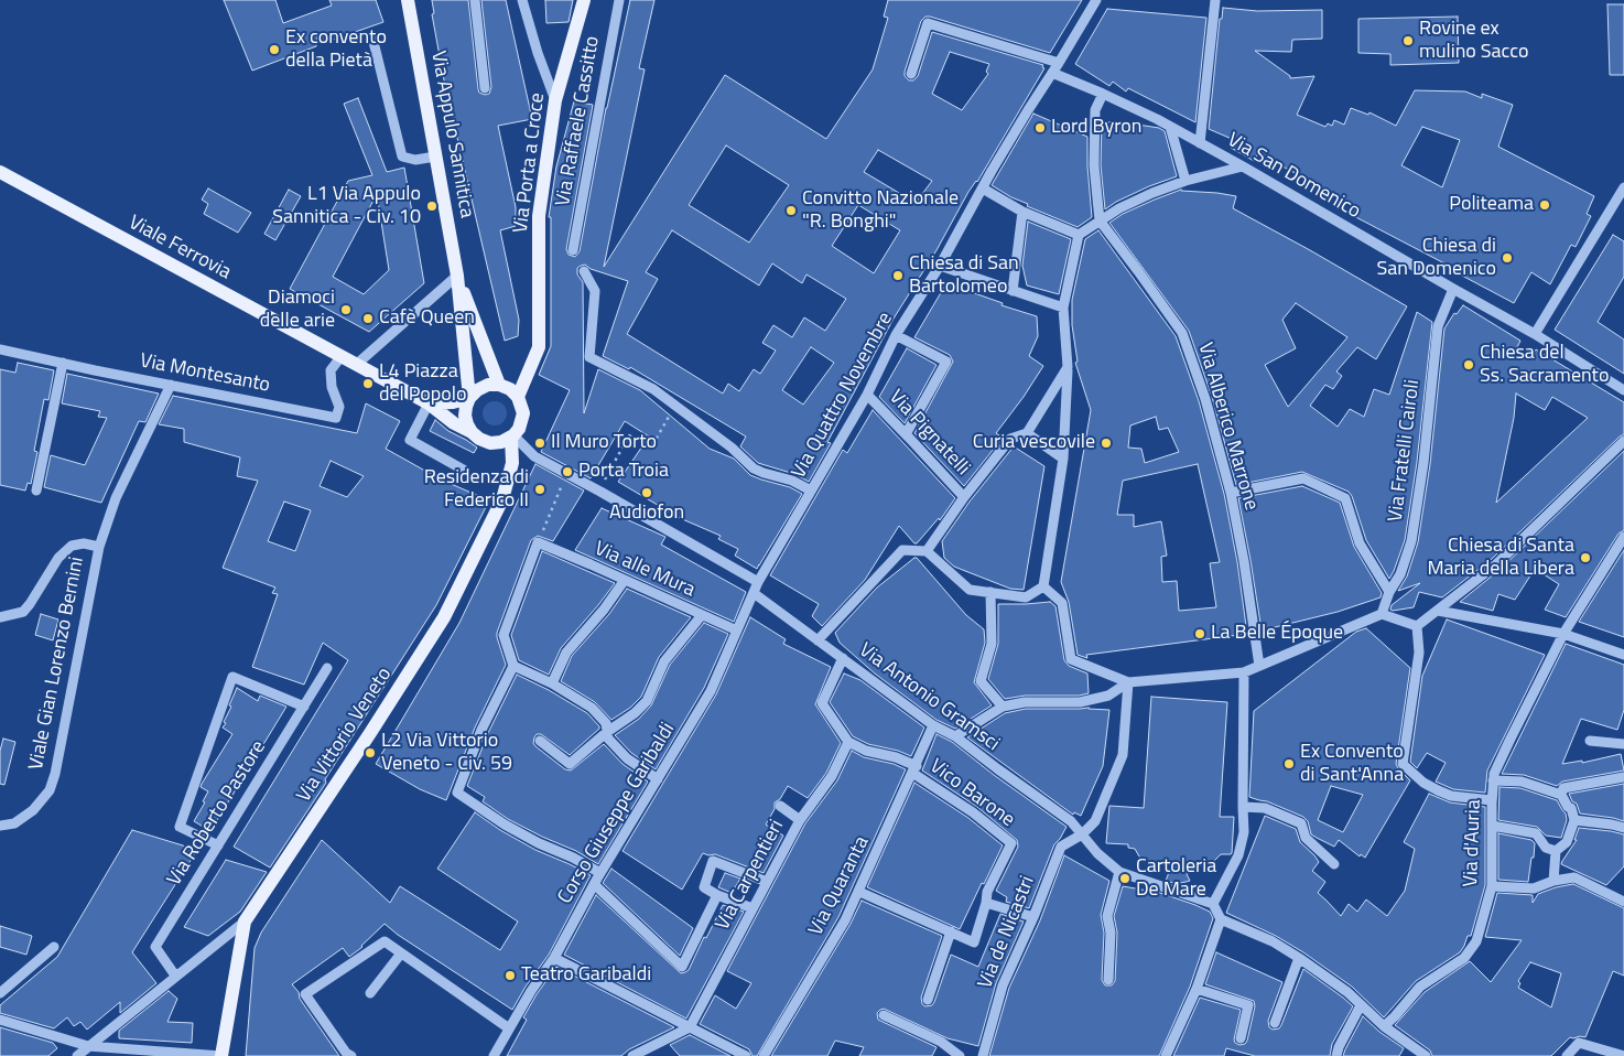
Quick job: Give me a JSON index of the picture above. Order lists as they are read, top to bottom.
{
  "streets": {
    "main road": [
      "Via Appulo Sannitica",
      "Via Porta a Croce",
      "Viale Ferrovia",
      "Via Vittorio Veneto"
    ],
    "street": [
      "Via Raffaele Cassitto",
      "Via San Domenico",
      "Via Montesanto",
      "Via Quattro Novembre",
      "Via Alberico Marrone",
      "Via Pignatelli",
      "Via Fratelli Cairoli",
      "Via alle Mura",
      "Viale Gian Lorenzo Bernini",
      "Via Antonio Gramsci",
      "Vico Barone",
      "Via Roberto Pastore",
      "Corso Giuseppe Garibaldi",
      "Via d'Auria",
      "Via Carpentieri",
      "Via Quaranta",
      "Via de Nicastri"
    ]
  },
  "crossings": [
    ["Via Appulo Sannitica", "Via Porta a Croce"],
    ["Via Appulo Sannitica", "Viale Ferrovia"],
    ["Via Appulo Sannitica", "Via Vittorio Veneto"],
    ["Via Porta a Croce", "Viale Ferrovia"],
    ["Via Porta a Croce", "Via Vittorio Veneto"],
    ["Via San Domenico", "Via Quattro Novembre"],
    ["Via San Domenico", "Via Fratelli Cairoli"],
    ["Viale Ferrovia", "Via Montesanto"],
    ["Viale Ferrovia", "Via Vittorio Veneto"],
    ["Via Montesanto", "Viale Gian Lorenzo Bernini"],
    ["Via Quattro Novembre", "Via Pignatelli"],
    ["Via Quattro Novembre", "Corso Giuseppe Garibaldi"],
    ["Via alle Mura", "Corso Giuseppe Garibaldi"],
    ["Via Antonio Gramsci", "Corso Giuseppe Garibaldi"],
    ["Via Antonio Gramsci", "Via Quaranta"],
    ["Via Antonio Gramsci", "Via de Nicastri"],
    ["Vico Barone", "Via Quaranta"]
  ],
  "places": [
    "Rovine ex mulino Sacco",
    "Ex convento della Pietà",
    "Lord Byron",
    "Politeama",
    "L1 Via Appulo Sannitica - Civ. 10",
    "Convitto Nazionale \"R. Bonghi\"",
    "Chiesa di San Domenico",
    "Chiesa di San Bartolomeo",
    "Diamoci delle arie",
    "Cafè Queen",
    "Chiesa del Ss. Sacramento",
    "L4 Piazza del Popolo",
    "Il Muro Torto",
    "Curia vescovile",
    "Porta Troia",
    "Residenza di Federico II",
    "Audiofon",
    "Chiesa di Santa Maria della Libera",
    "La Belle Époque",
    "L2 Via Vittorio Veneto - Civ. 59",
    "Ex Convento di Sant'Anna",
    "Cartoleria De Mare",
    "Teatro Garibaldi"
  ]
}
